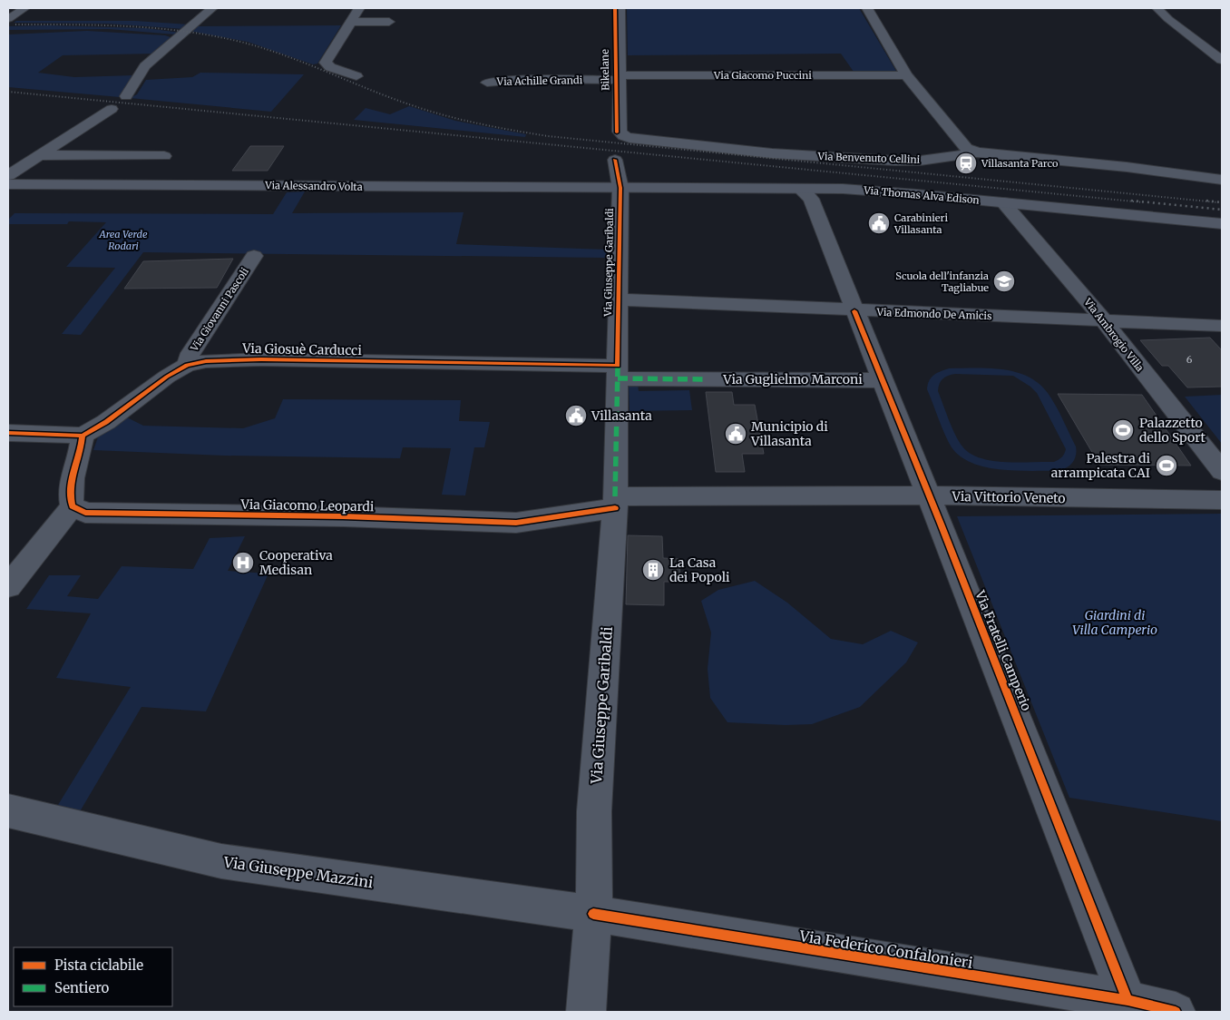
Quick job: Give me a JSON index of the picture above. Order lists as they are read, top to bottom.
{
  "streets": {
    "main road": ["Via Alessandro Volta", "Via Thomas Alva Edison"],
    "street": [
      "Via Giacomo Puccini",
      "Via Achille Grandi",
      "Via Benvenuto Cellini",
      "Via Giuseppe Garibaldi",
      "Via Giovanni Pascoli",
      "Via Edmondo De Amicis",
      "Via Ambrogio Villa",
      "Via Giosuè Carducci",
      "Via Guglielmo Marconi",
      "Via Vittorio Veneto",
      "Via Giacomo Leopardi",
      "Via Fratelli Camperio",
      "Via Giuseppe Mazzini",
      "Via Federico Confalonieri"
    ],
    "cycle path": ["Bikelane"]
  },
  "crossings": [
    ["Via Giacomo Puccini", "Via Achille Grandi"],
    ["Via Giacomo Puccini", "Via Benvenuto Cellini"],
    ["Via Achille Grandi", "Via Benvenuto Cellini"],
    ["Via Alessandro Volta", "Via Thomas Alva Edison"],
    ["Via Alessandro Volta", "Via Giuseppe Garibaldi"],
    ["Via Thomas Alva Edison", "Via Giuseppe Garibaldi"],
    ["Via Thomas Alva Edison", "Via Ambrogio Villa"],
    ["Via Thomas Alva Edison", "Via Fratelli Camperio"],
    ["Via Giuseppe Garibaldi", "Via Edmondo De Amicis"],
    ["Via Giuseppe Garibaldi", "Via Giosuè Carducci"],
    ["Via Giuseppe Garibaldi", "Via Giacomo Leopardi"],
    ["Via Giuseppe Garibaldi", "Via Giuseppe Mazzini"],
    ["Via Giuseppe Garibaldi", "Via Federico Confalonieri"],
    ["Via Giovanni Pascoli", "Via Giosuè Carducci"],
    ["Via Edmondo De Amicis", "Via Ambrogio Villa"],
    ["Via Edmondo De Amicis", "Via Fratelli Camperio"],
    ["Via Giosuè Carducci", "Via Guglielmo Marconi"],
    ["Via Guglielmo Marconi", "Via Fratelli Camperio"],
    ["Via Vittorio Veneto", "Via Giacomo Leopardi"],
    ["Via Vittorio Veneto", "Via Fratelli Camperio"],
    ["Via Fratelli Camperio", "Via Federico Confalonieri"],
    ["Via Giuseppe Mazzini", "Via Federico Confalonieri"]
  ],
  "parks": ["Area Verde Rodari", "Giardini di Villa Camperio"],
  "places": {
    "station": ["Villasanta Parco"],
    "public building": ["Carabinieri Villasanta", "Villasanta", "Municipio di Villasanta"],
    "school or university": ["Scuola dell'infanzia Tagliabue"],
    "sports": ["Palazzetto dello Sport", "Palestra di arrampicata CAI"],
    "hospital": ["Cooperativa Medisan"],
    "building": ["La Casa dei Popoli"]
  },
  "house_numbers": ["6"],
  "legend": ["Pista ciclabile", "Sentiero"]
}
